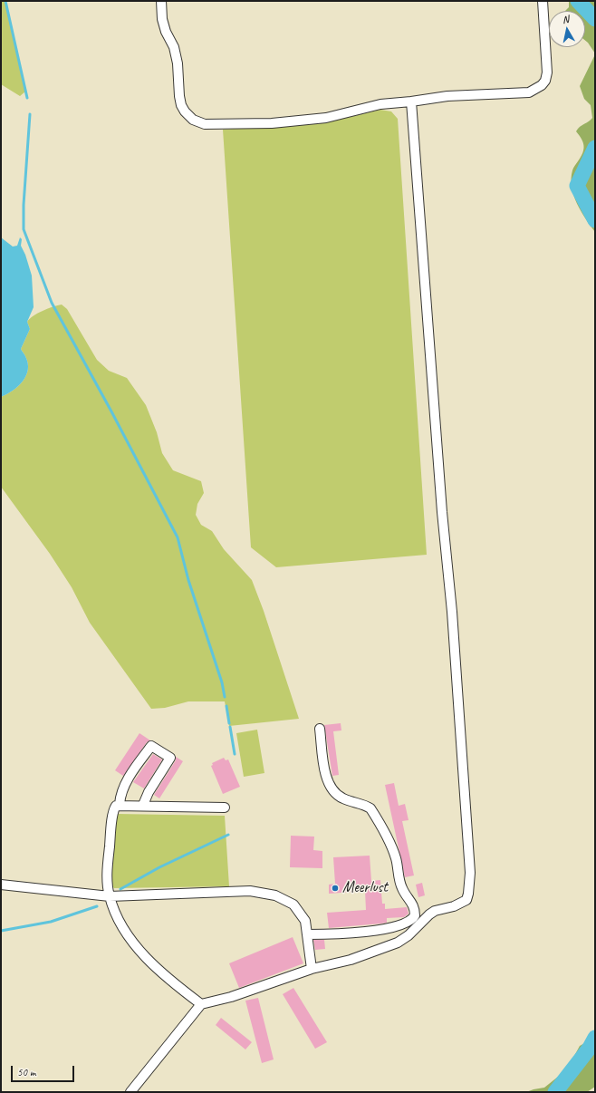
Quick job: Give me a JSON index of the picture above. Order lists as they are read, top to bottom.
{
  "places": ["Meerlust"],
  "scale_bar": "50 m",
  "north": "top"
}
